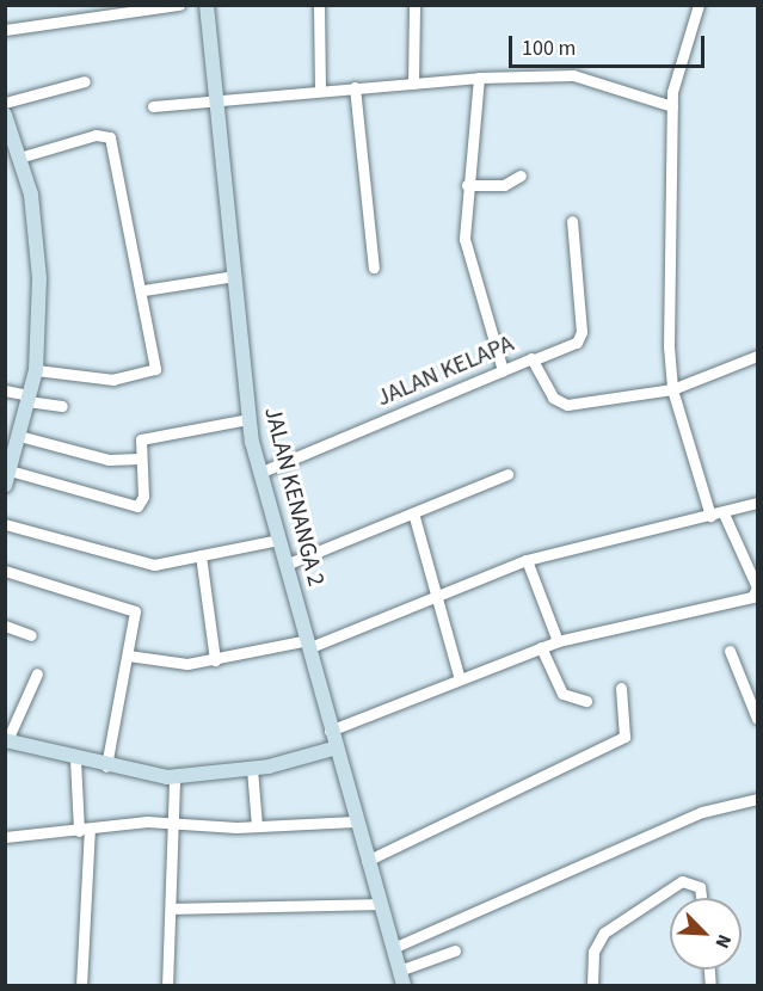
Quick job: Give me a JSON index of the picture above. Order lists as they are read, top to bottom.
{
  "streets": {
    "main road": ["JALAN KENANGA 2"],
    "street": ["JALAN KELAPA"]
  },
  "crossings": [
    ["JALAN KELAPA", "JALAN KENANGA 2"]
  ],
  "scale_bar": "100 m",
  "north": "bottom right"
}
